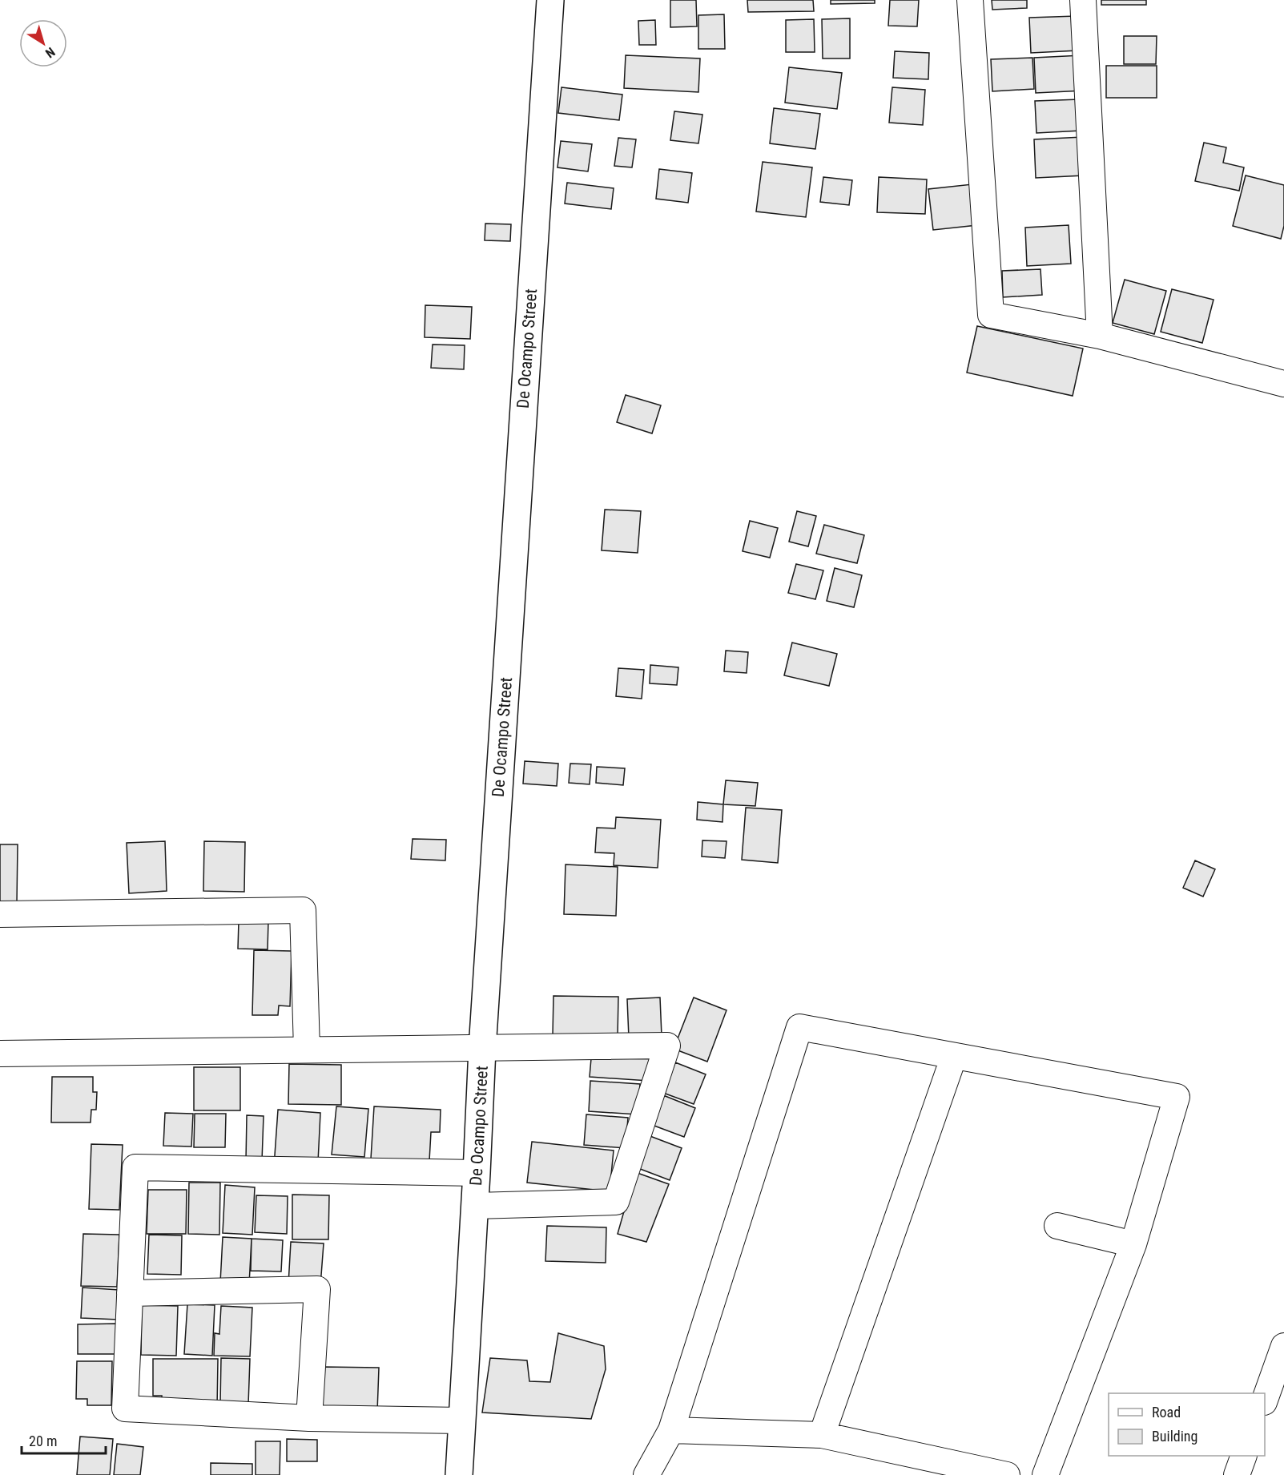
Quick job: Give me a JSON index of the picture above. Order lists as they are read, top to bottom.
{
  "streets": {
    "street": ["De Ocampo Street"]
  },
  "legend": ["Road", "Building"],
  "scale_bar": "20 m",
  "north": "bottom right"
}
